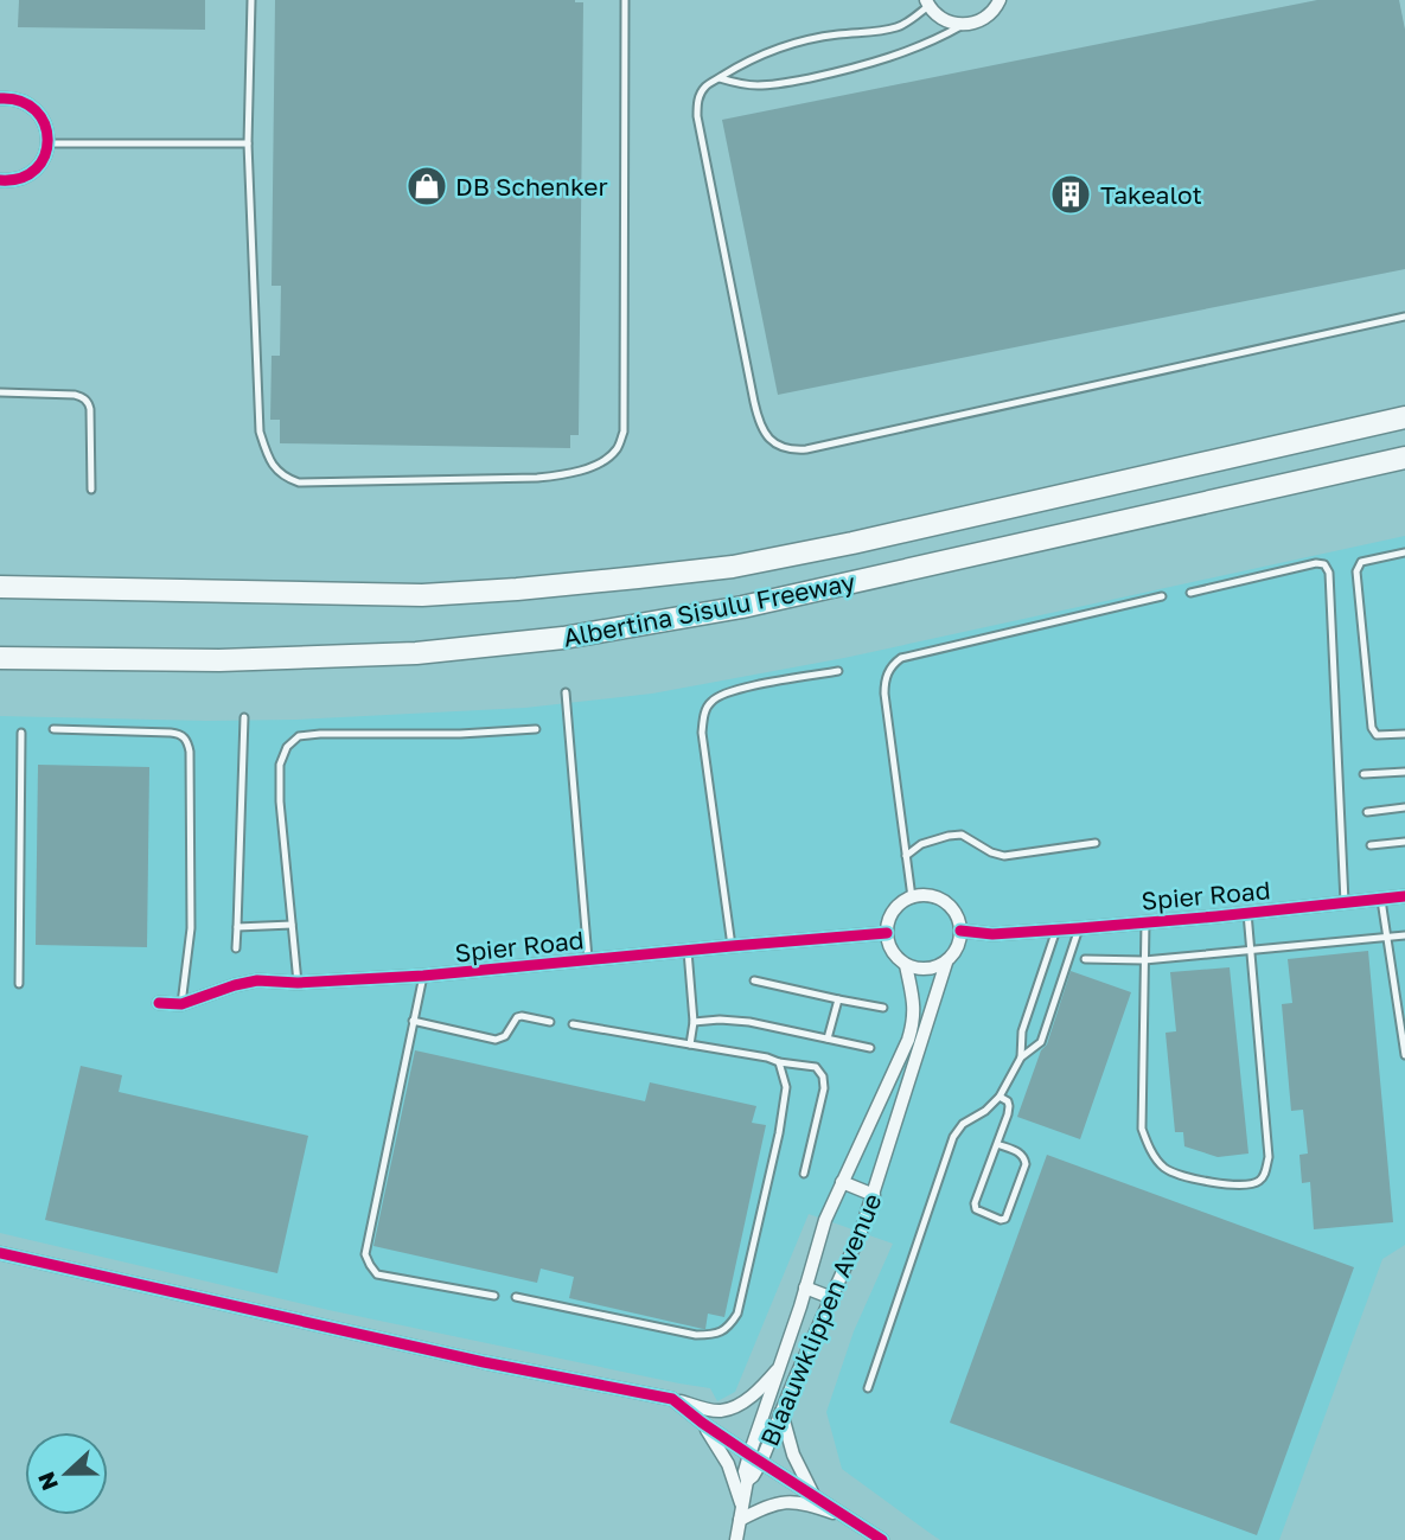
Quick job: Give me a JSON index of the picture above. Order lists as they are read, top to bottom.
{
  "streets": {
    "highway": ["Albertina Sisulu Freeway"],
    "street": ["Spier Road", "Blaauwklippen Avenue"]
  },
  "crossings": [
    ["Spier Road", "Blaauwklippen Avenue"]
  ],
  "places": {
    "shop": ["DB Schenker"],
    "building": ["Takealot"]
  },
  "north": "left"
}
